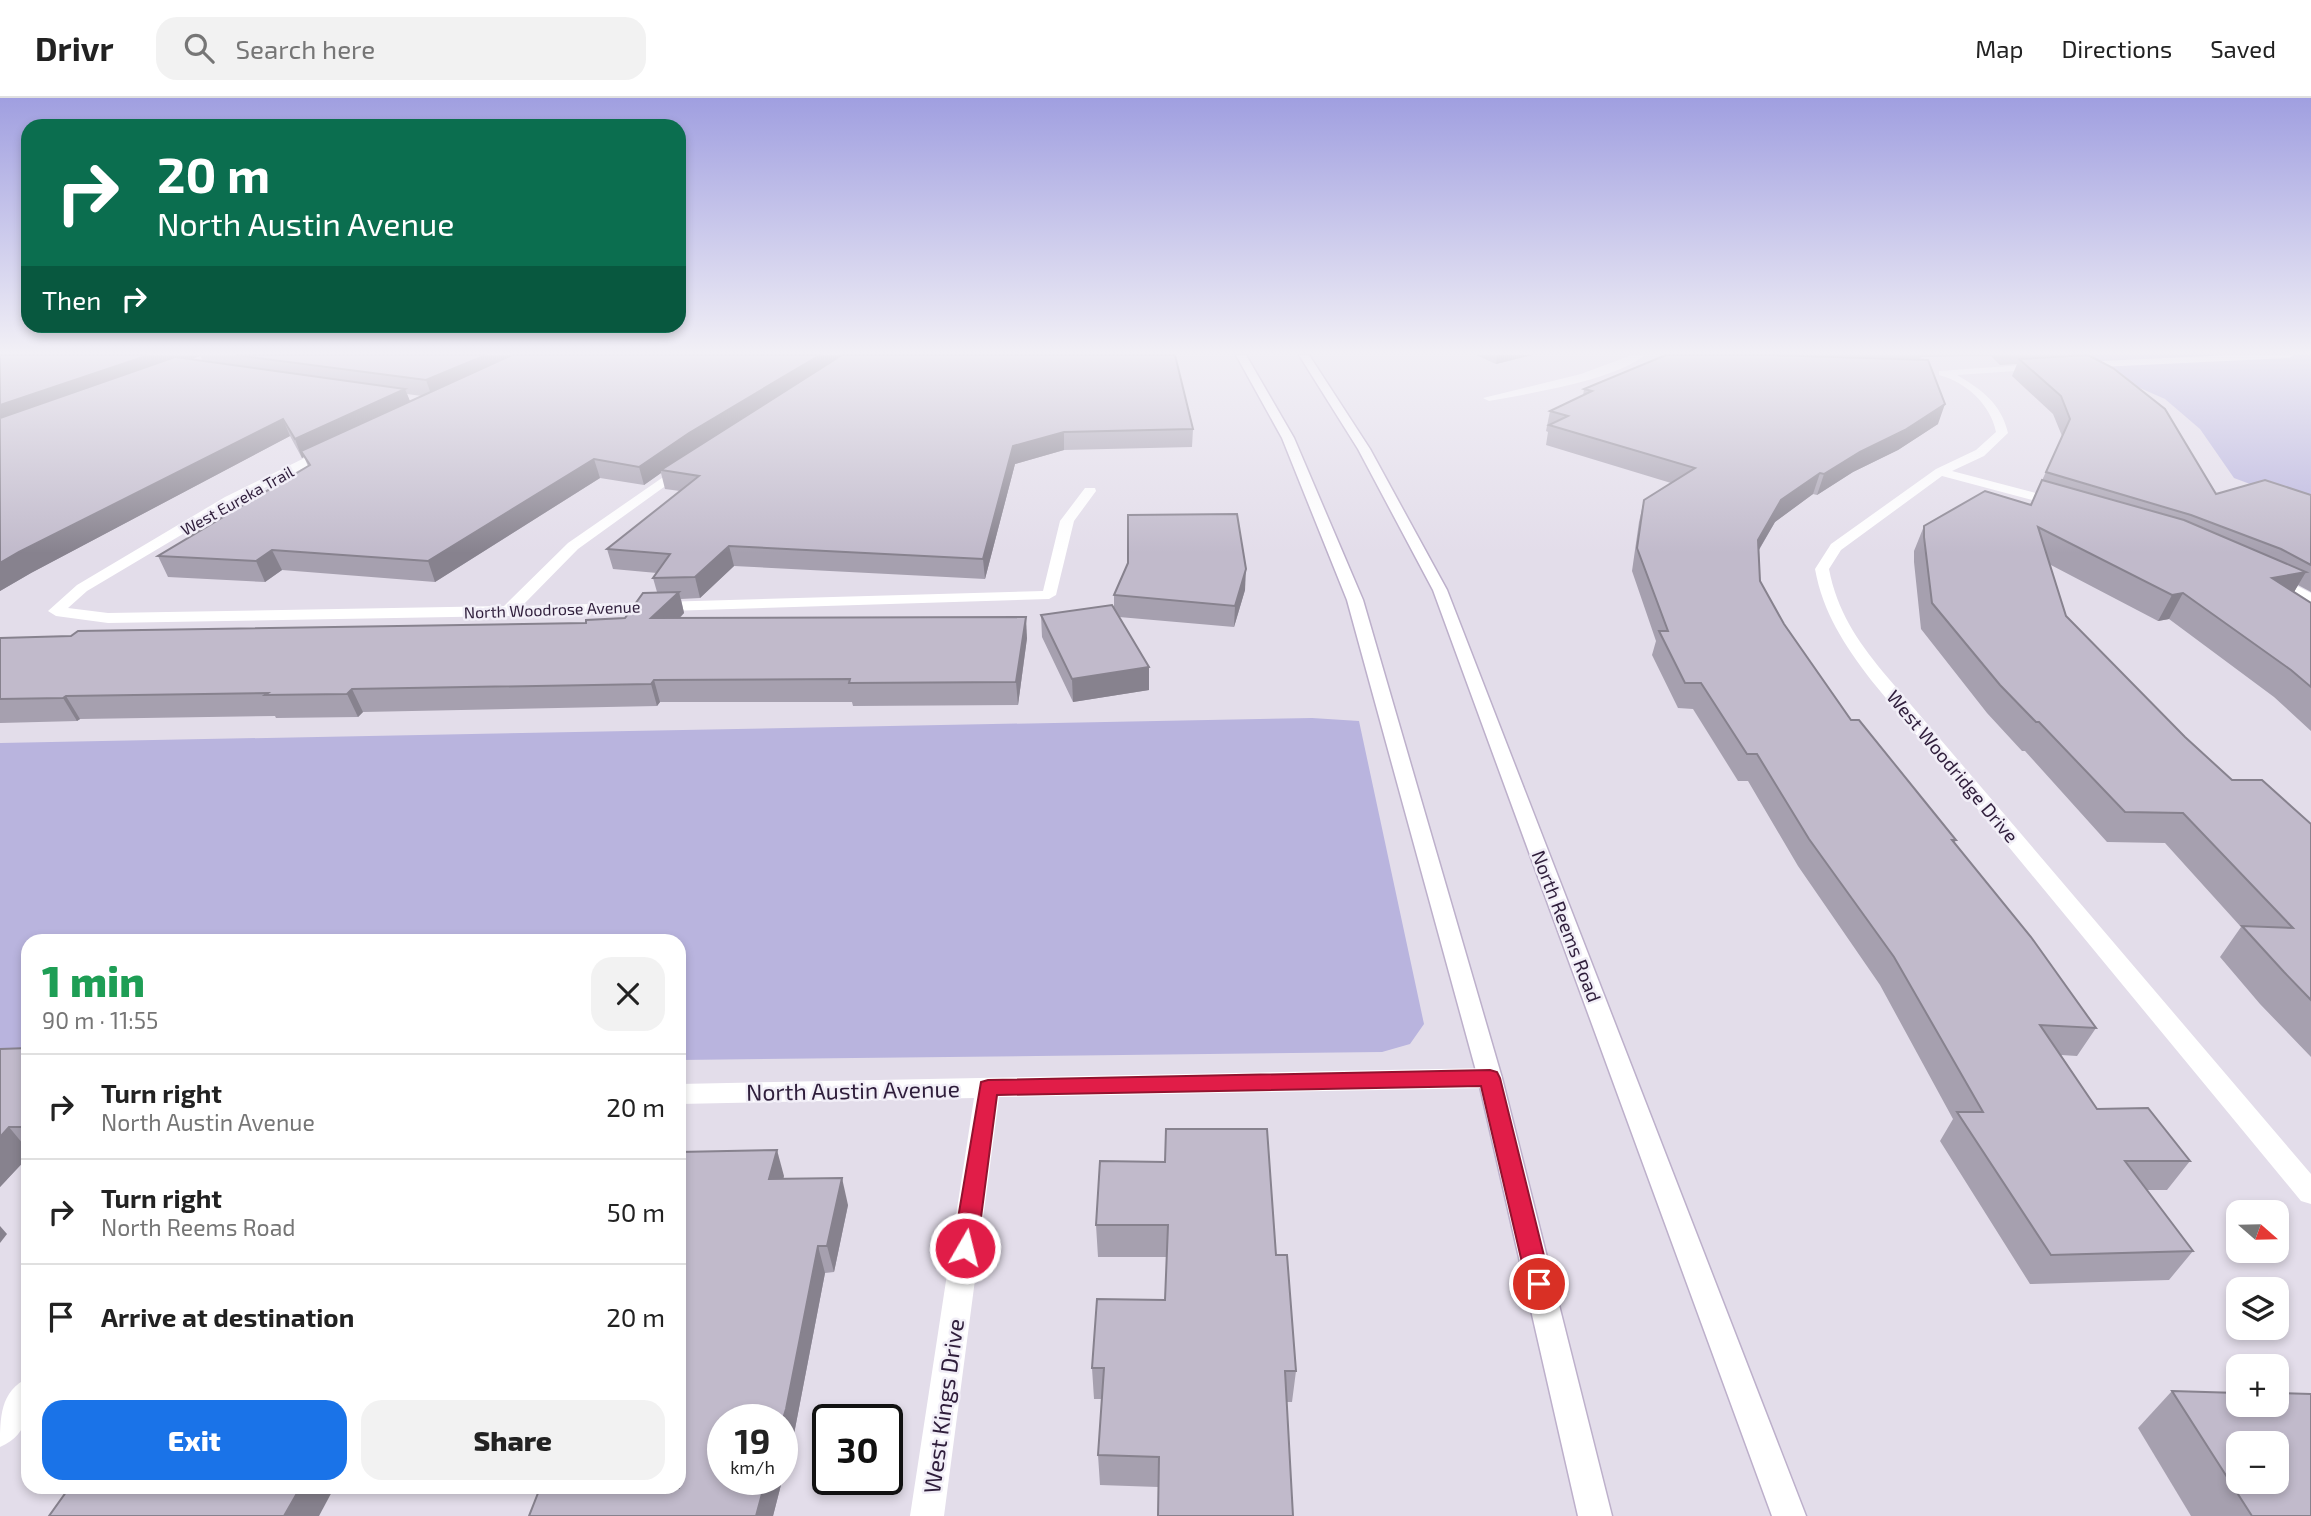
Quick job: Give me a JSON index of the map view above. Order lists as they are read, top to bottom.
{
  "streets": {
    "street": [
      "West Eureka Trail",
      "North Woodrose Avenue",
      "West Woodridge Drive",
      "North Reems Road",
      "North Austin Avenue",
      "West Kings Drive"
    ]
  },
  "crossings": [
    ["West Eureka Trail", "North Woodrose Avenue"],
    ["North Austin Avenue", "West Kings Drive"]
  ],
  "north": "right",
  "page": {
    "header": "Drivr",
    "search": "Search here",
    "nav": ["Map", "Directions", "Saved"],
    "turn": ["20 m", "North Austin Avenue"],
    "then": "Then",
    "heading": ["1 min", "90 m · 11:55"],
    "list": [
      {
        "name": "Turn right",
        "note": "North Austin Avenue",
        "value": "20 m"
      },
      {
        "name": "Turn right",
        "note": "North Reems Road",
        "value": "50 m"
      },
      {
        "name": "Arrive at destination",
        "value": "20 m"
      }
    ],
    "map_buttons": ["+", "−"],
    "buttons": ["Exit", "Share"],
    "speed": "19 km/h",
    "limit": "30"
  }
}
